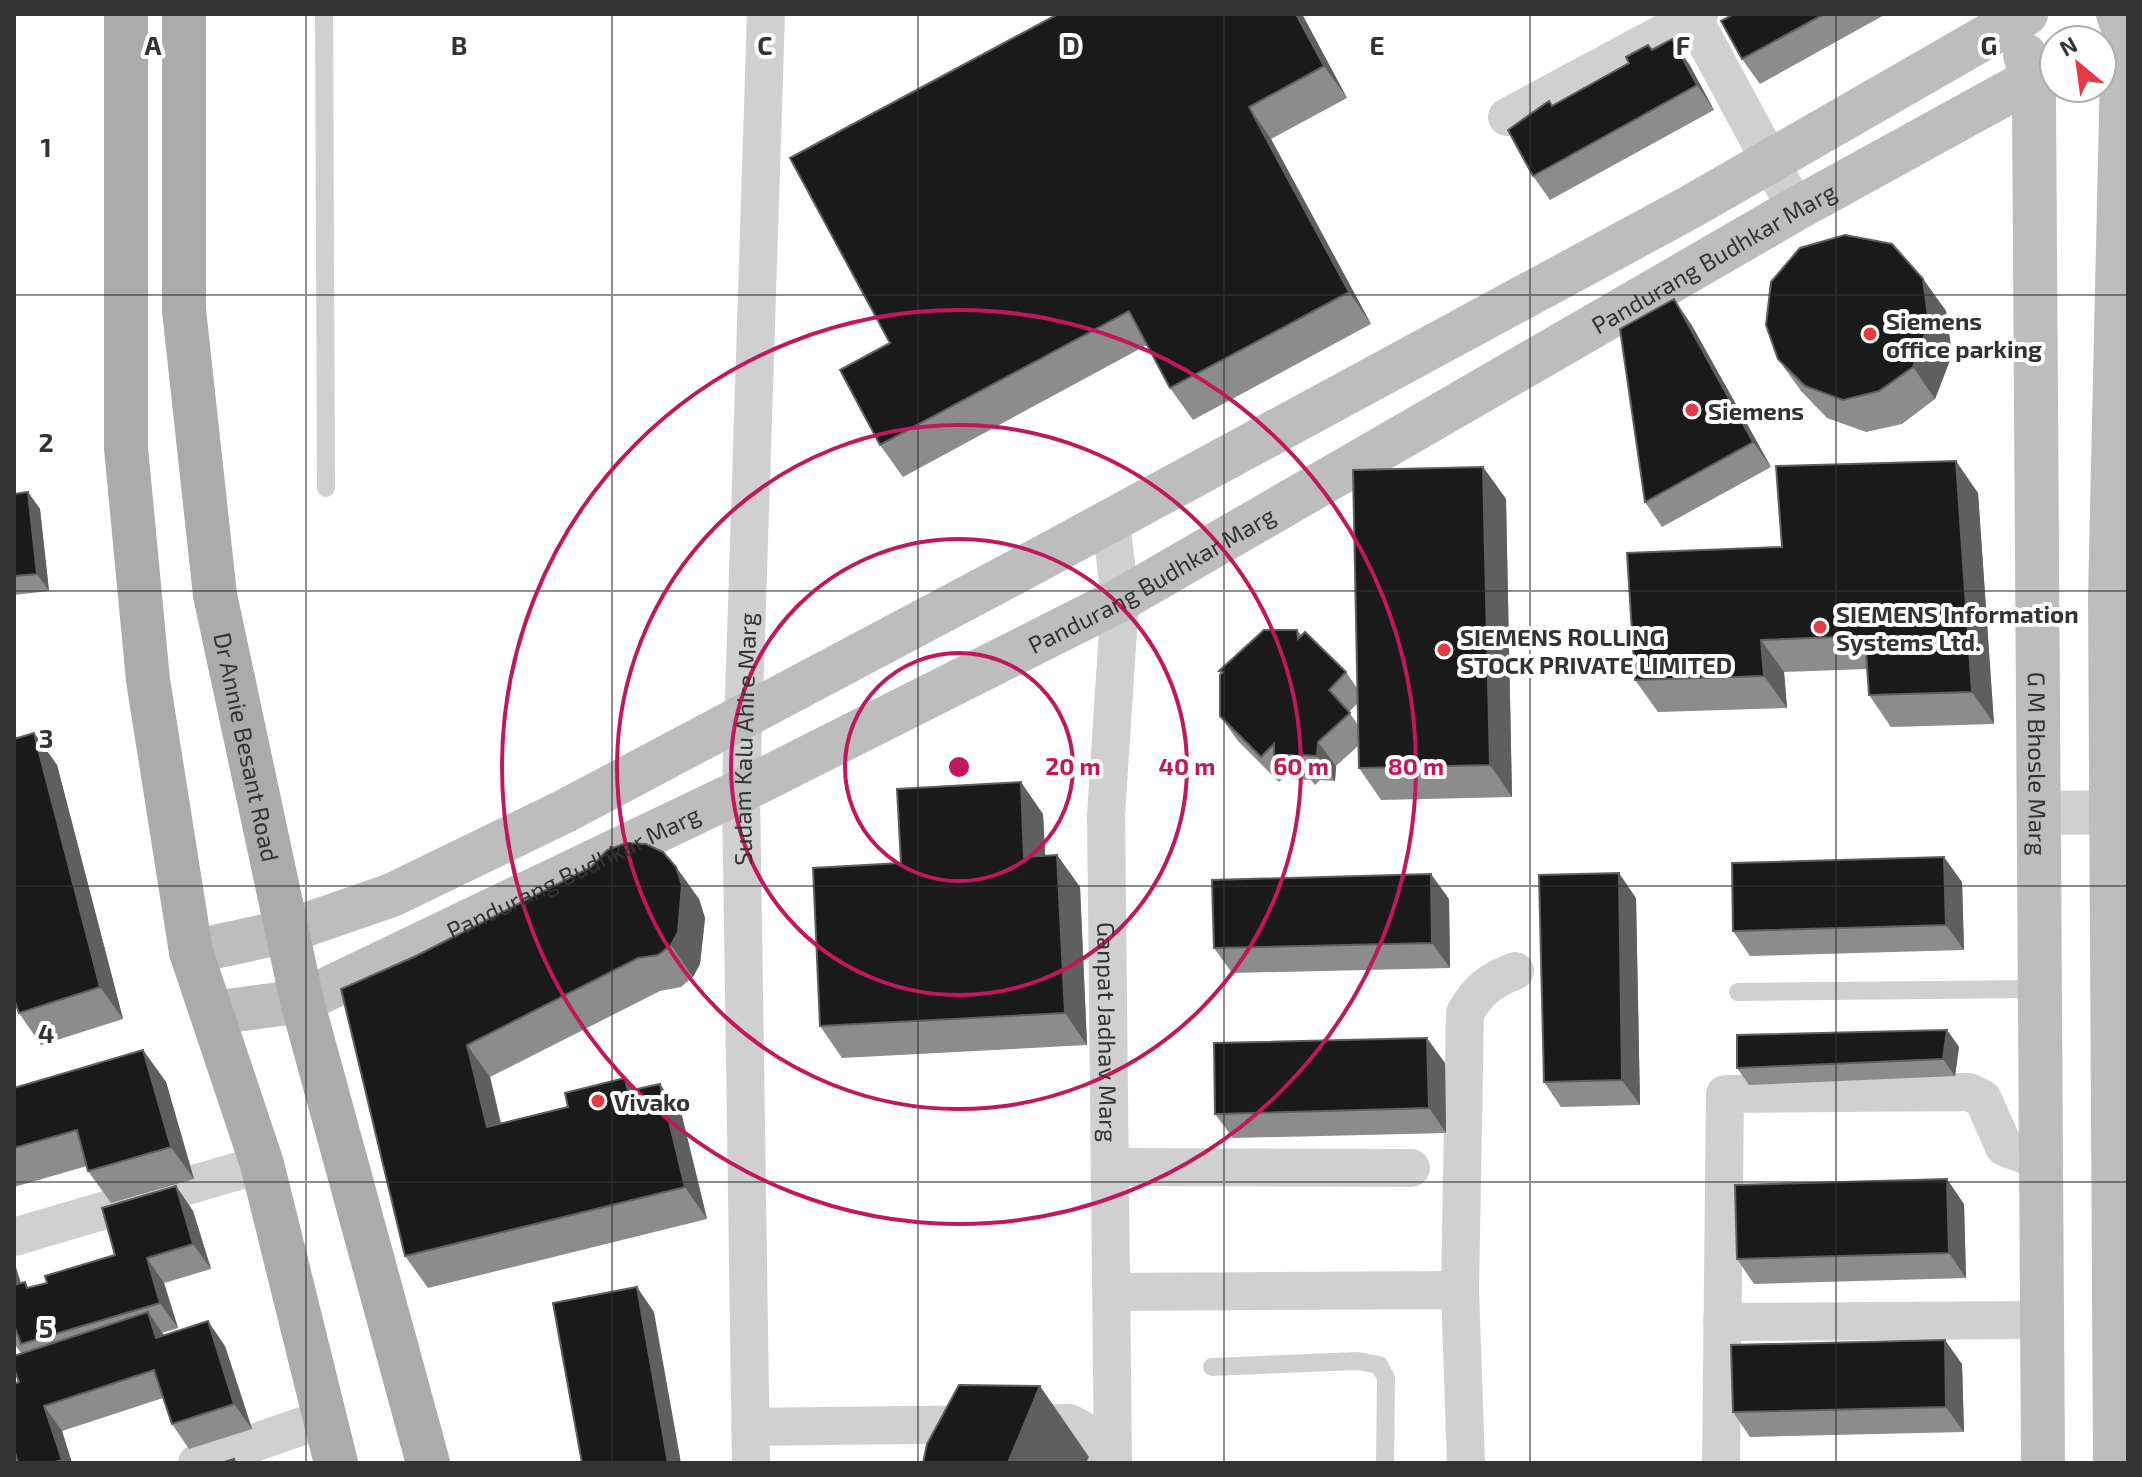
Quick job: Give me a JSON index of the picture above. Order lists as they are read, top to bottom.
{
  "streets": {
    "main road": ["Pandurang Budhkar Marg", "Dr Annie Besant Road", "G M Bhosle Marg"],
    "street": ["Sudam Kalu Ahire Marg", "Ganpat Jadhav Marg"]
  },
  "crossings": [
    ["Pandurang Budhkar Marg", "Sudam Kalu Ahire Marg"],
    ["Pandurang Budhkar Marg", "Dr Annie Besant Road"],
    ["Pandurang Budhkar Marg", "Ganpat Jadhav Marg"]
  ],
  "places": [
    "Siemens office parking",
    "Siemens",
    "SIEMENS Information Systems Ltd.",
    "SIEMENS ROLLING STOCK PRIVATE LIMITED",
    "Vivako"
  ],
  "north": "top left",
  "grid": {
    "columns": [
      "A",
      "B",
      "C",
      "D",
      "E",
      "F",
      "G"
    ],
    "rows": [
      "1",
      "2",
      "3",
      "4",
      "5"
    ]
  },
  "rings": [
    "20 m",
    "40 m",
    "60 m",
    "80 m"
  ]
}
